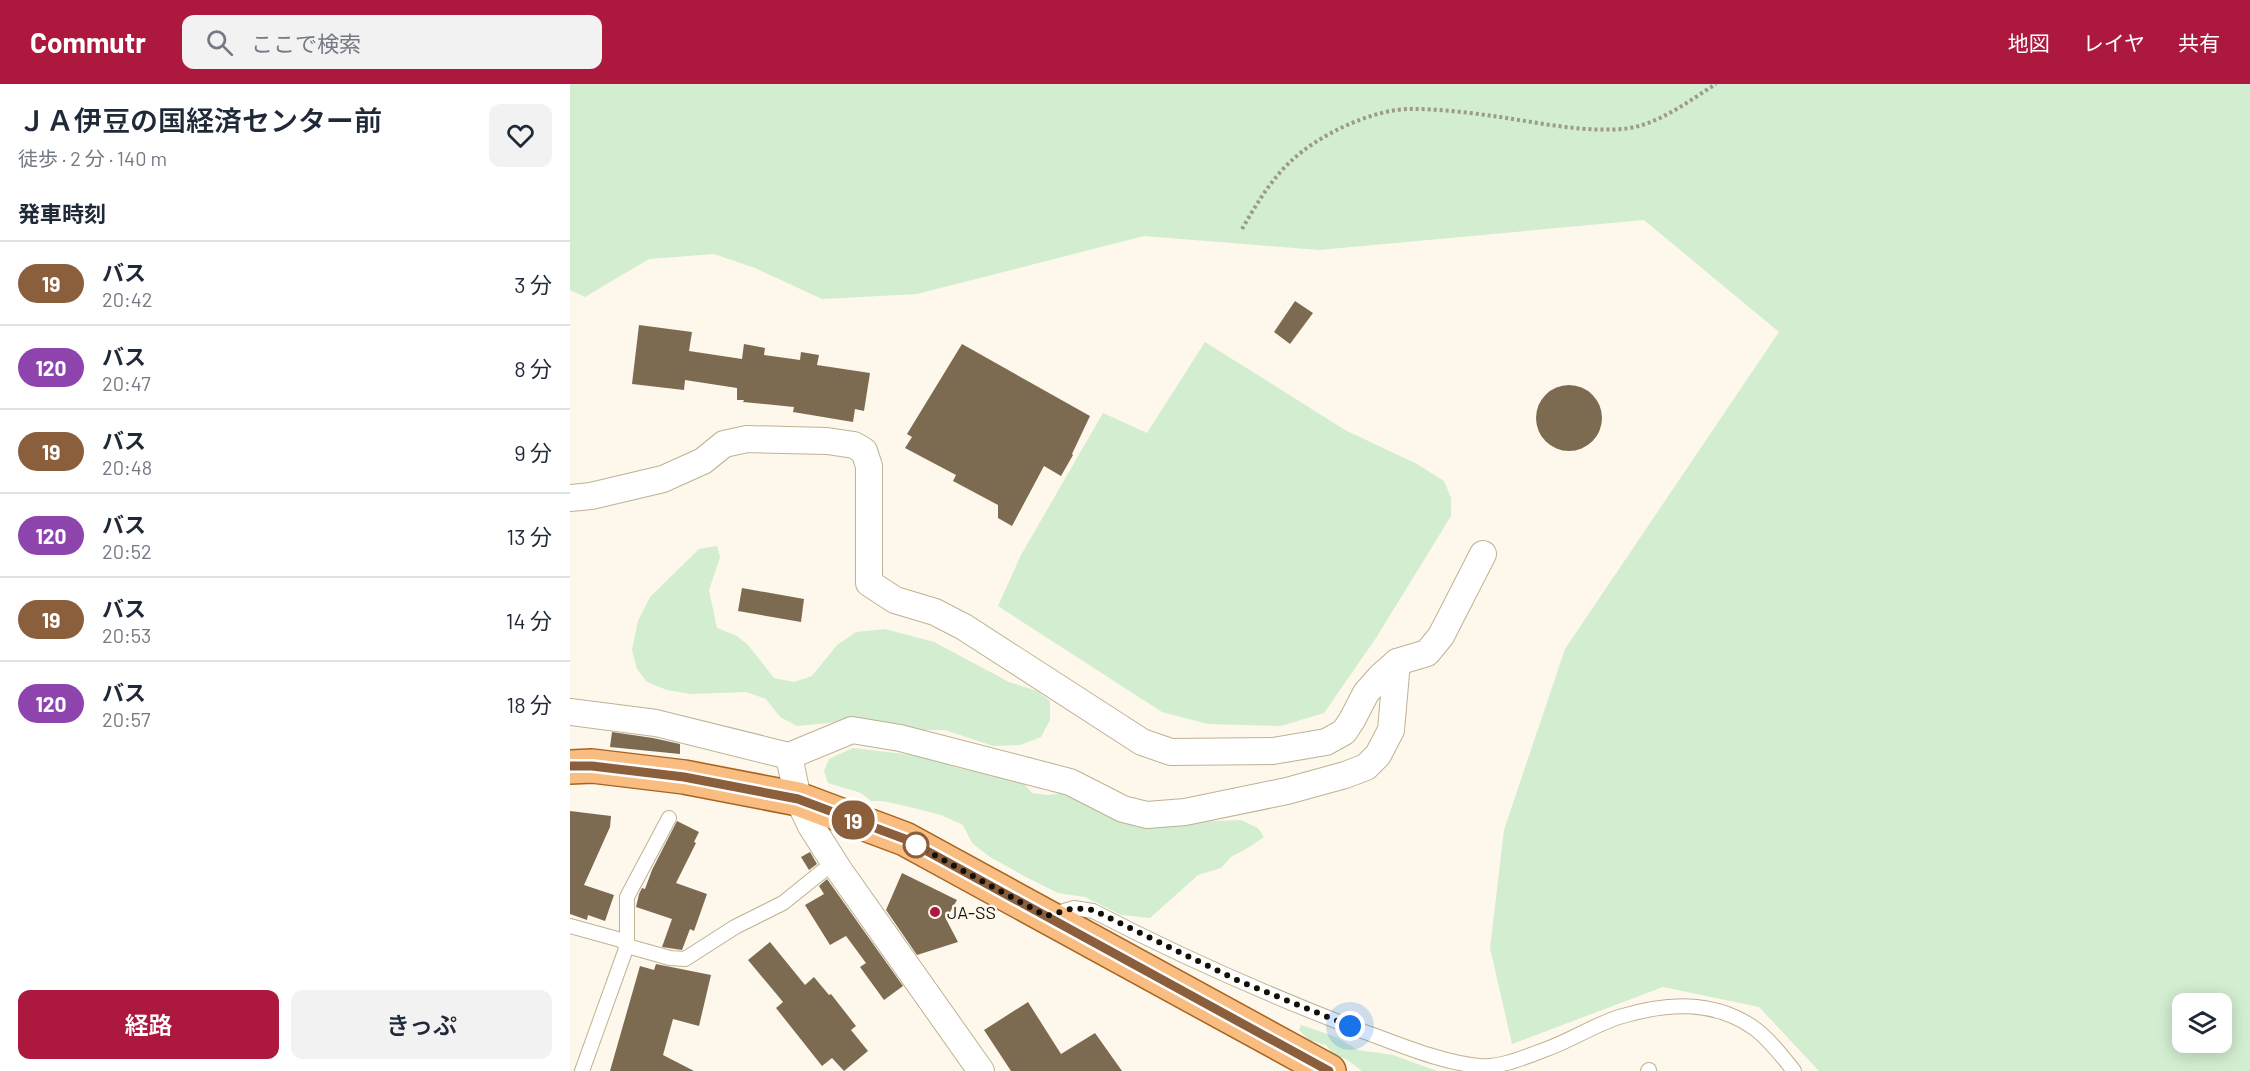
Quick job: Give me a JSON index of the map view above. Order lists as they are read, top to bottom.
{
  "places": ["JA-SS"],
  "lines": ["bus line 19"],
  "page": {
    "header": "Commutr",
    "search": "ここで検索",
    "nav": ["地図", "レイヤ", "共有"],
    "heading": [
      ["ＪＡ伊豆の国経済センター前", "徒歩 · 2 分 · 140 m"],
      "発車時刻"
    ],
    "on_map": "19",
    "list": [
      {
        "mark": "19",
        "name": "バス",
        "note": "20:42",
        "value": "3 分"
      },
      {
        "mark": "120",
        "name": "バス",
        "note": "20:47",
        "value": "8 分"
      },
      {
        "mark": "19",
        "name": "バス",
        "note": "20:48",
        "value": "9 分"
      },
      {
        "mark": "120",
        "name": "バス",
        "note": "20:52",
        "value": "13 分"
      },
      {
        "mark": "19",
        "name": "バス",
        "note": "20:53",
        "value": "14 分"
      },
      {
        "mark": "120",
        "name": "バス",
        "note": "20:57",
        "value": "18 分"
      }
    ],
    "buttons": ["経路", "きっぷ"]
  }
}
